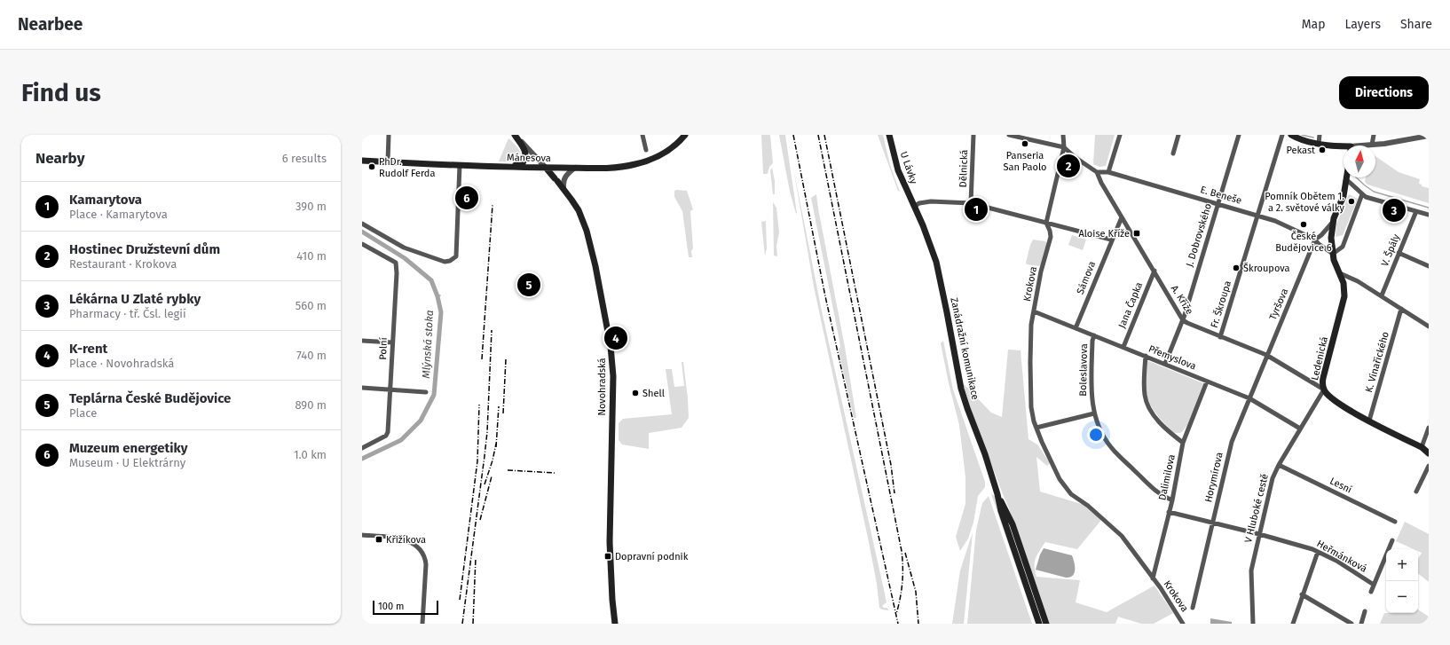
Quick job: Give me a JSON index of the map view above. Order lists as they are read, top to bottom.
{
  "streets": {
    "main road": [
      "Mánesova",
      "U Lávky",
      "Zanádražní komunikace",
      "Ledenická",
      "Novohradská"
    ],
    "street": [
      "Dělnická",
      "E. Beneše",
      "J. Dobrovského",
      "V. Špály",
      "Sámova",
      "Krokova",
      "A. Kříže",
      "Fr. Škroupa",
      "Tyršova",
      "Jana Čapka",
      "Polní",
      "Přemyslova",
      "K. Vinařického",
      "Boleslavova",
      "Dalimilova",
      "Horymírova",
      "Lesní",
      "V Hluboké cestě",
      "Heřmánková"
    ]
  },
  "crossings": [
    ["Mánesova", "Novohradská"],
    ["U Lávky", "Zanádražní komunikace"],
    ["E. Beneše", "J. Dobrovského"],
    ["E. Beneše", "A. Kříže"],
    ["E. Beneše", "Fr. Škroupa"],
    ["E. Beneše", "Tyršova"],
    ["E. Beneše", "Ledenická"],
    ["J. Dobrovského", "A. Kříže"],
    ["J. Dobrovského", "Přemyslova"],
    ["Sámova", "A. Kříže"],
    ["Sámova", "Přemyslova"],
    ["Krokova", "Přemyslova"],
    ["Krokova", "Dalimilova"],
    ["A. Kříže", "Fr. Škroupa"],
    ["A. Kříže", "Tyršova"],
    ["A. Kříže", "Jana Čapka"],
    ["A. Kříže", "Ledenická"],
    ["A. Kříže", "Horymírova"],
    ["A. Kříže", "V Hluboké cestě"],
    ["Tyršova", "Ledenická"],
    ["Tyršova", "Horymírova"],
    ["Jana Čapka", "Přemyslova"],
    ["Přemyslova", "Boleslavova"],
    ["Přemyslova", "Dalimilova"],
    ["Přemyslova", "Horymírova"],
    ["Přemyslova", "V Hluboké cestě"],
    ["Ledenická", "K. Vinařického"],
    ["Ledenická", "V Hluboké cestě"],
    ["Boleslavova", "Dalimilova"],
    ["Dalimilova", "Heřmánková"],
    ["Horymírova", "Heřmánková"],
    ["Lesní", "V Hluboké cestě"],
    ["V Hluboké cestě", "Heřmánková"]
  ],
  "water": ["Mlýnská stoka"],
  "places": {
    "other": [
      "Panseria San Paolo",
      "Pekast",
      "PhDr. Rudolf Ferda",
      "Pomník Obětem 1. a 2. světové války",
      "České Budějovice 6",
      "Škroupova",
      "Shell"
    ],
    "transit": ["Aloise Kříže", "Křižíkova", "Dopravní podnik"]
  },
  "scale_bar": "100 m",
  "north": "top",
  "page": {
    "header": "Nearbee",
    "nav": ["Map", "Layers", "Share"],
    "buttons": "Directions",
    "title": "Find us",
    "heading": ["Nearby", "6 results"],
    "pins": [
      "2",
      "6",
      "1",
      "3",
      "5",
      "4"
    ],
    "list": [
      {
        "mark": "1",
        "name": "Kamarytova",
        "note": "Place · Kamarytova",
        "value": "390 m"
      },
      {
        "mark": "2",
        "name": "Hostinec Družstevní dům",
        "note": "Restaurant · Krokova",
        "value": "410 m"
      },
      {
        "mark": "3",
        "name": "Lékárna U Zlaté rybky",
        "note": "Pharmacy · tř. Čsl. legií",
        "value": "560 m"
      },
      {
        "mark": "4",
        "name": "K-rent",
        "note": "Place · Novohradská",
        "value": "740 m"
      },
      {
        "mark": "5",
        "name": "Teplárna České Budějovice",
        "note": "Place",
        "value": "890 m"
      },
      {
        "mark": "6",
        "name": "Muzeum energetiky",
        "note": "Museum · U Elektrárny",
        "value": "1.0 km"
      }
    ],
    "map_buttons": ["+", "−"],
    "scale": "100 m"
  }
}
